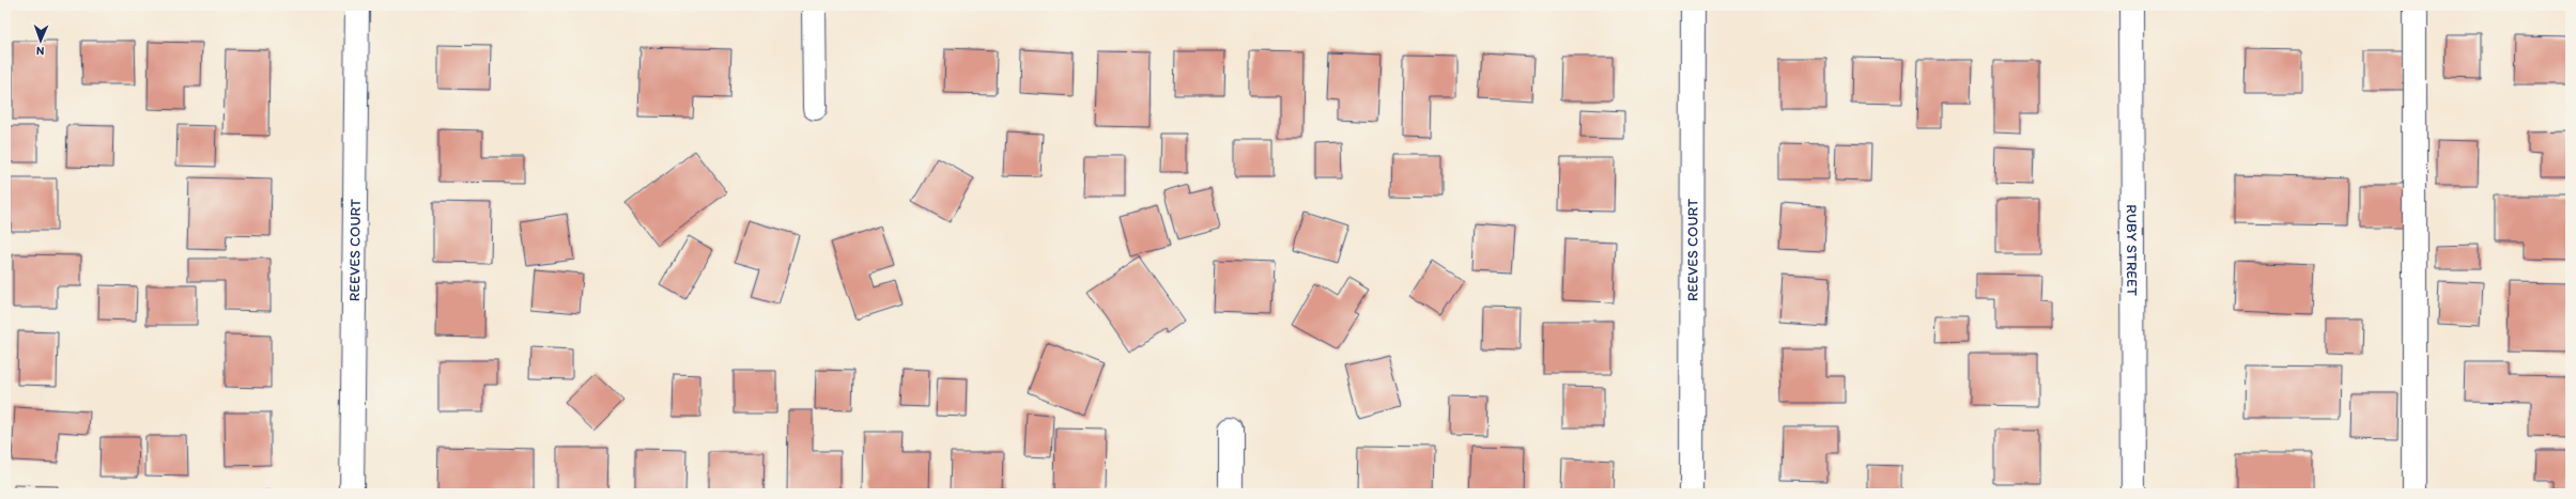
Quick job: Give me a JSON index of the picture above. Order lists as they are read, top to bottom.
{
  "streets": {
    "street": ["REEVES COURT", "RUBY STREET"]
  },
  "north": "bottom"
}
